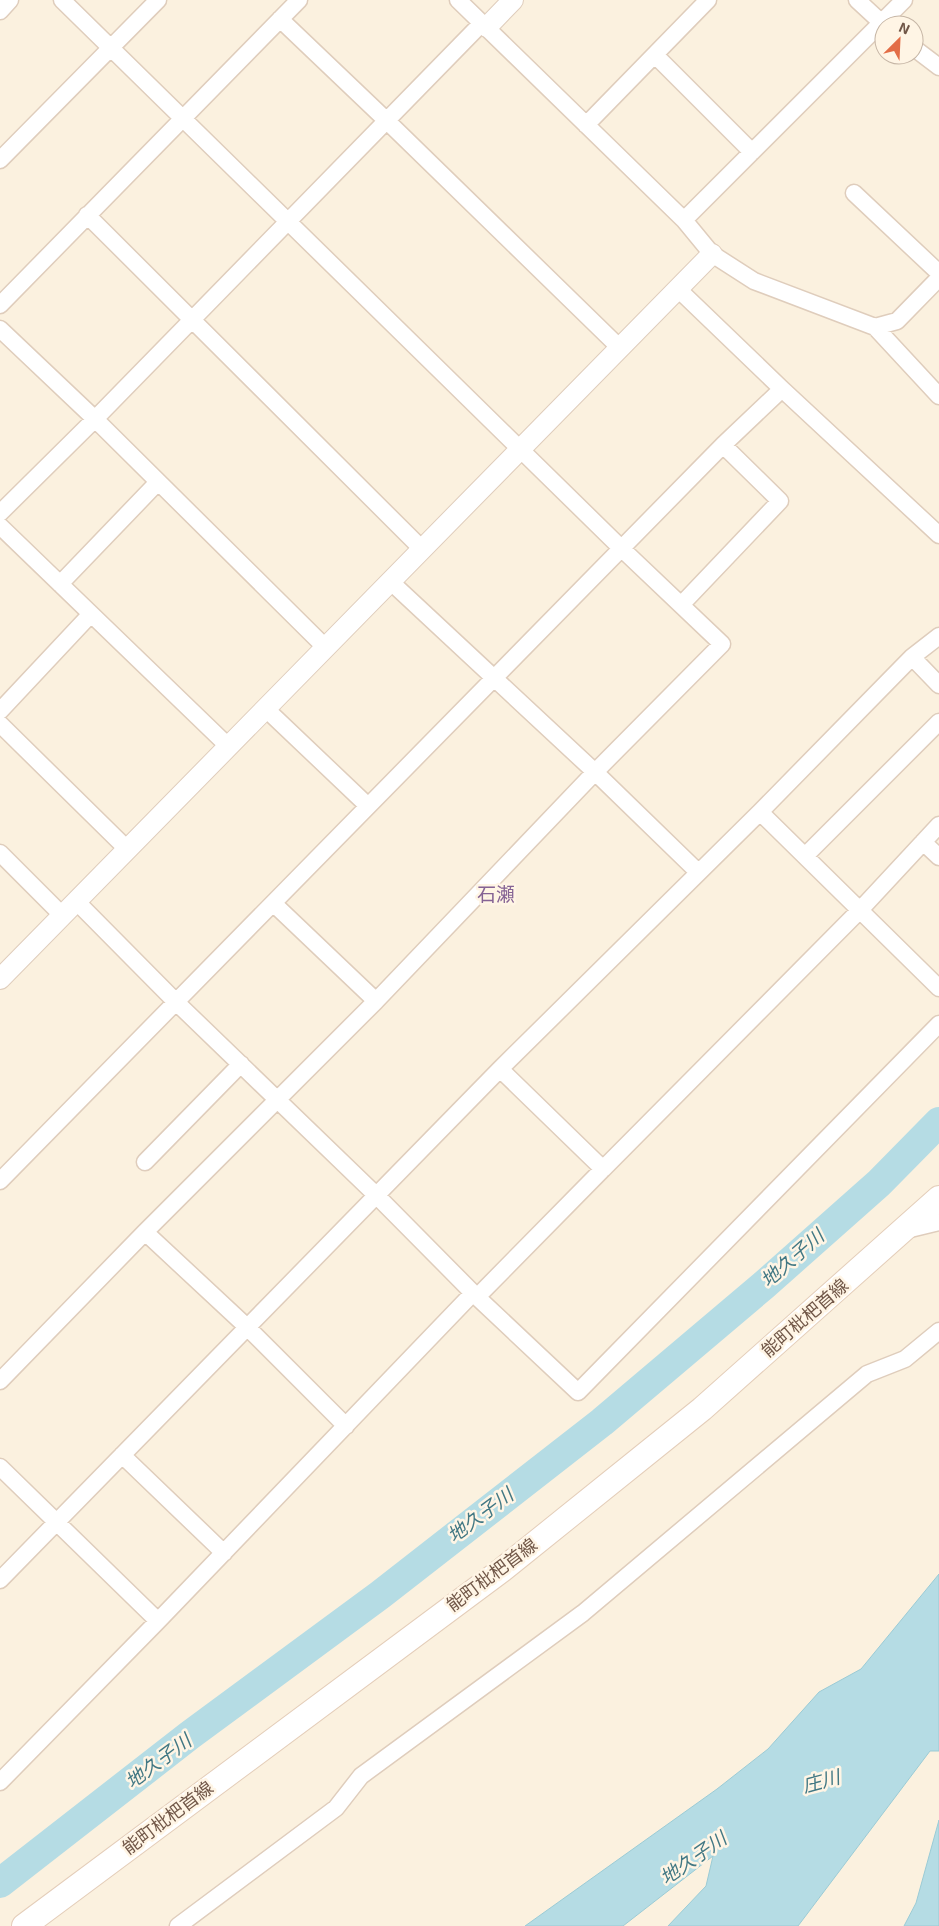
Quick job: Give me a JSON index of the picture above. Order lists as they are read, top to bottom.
{
  "streets": {
    "main road": ["能町枇杷首線"]
  },
  "districts": ["石瀬"],
  "water": ["地久子川", "庄川"],
  "north": "top right"
}
